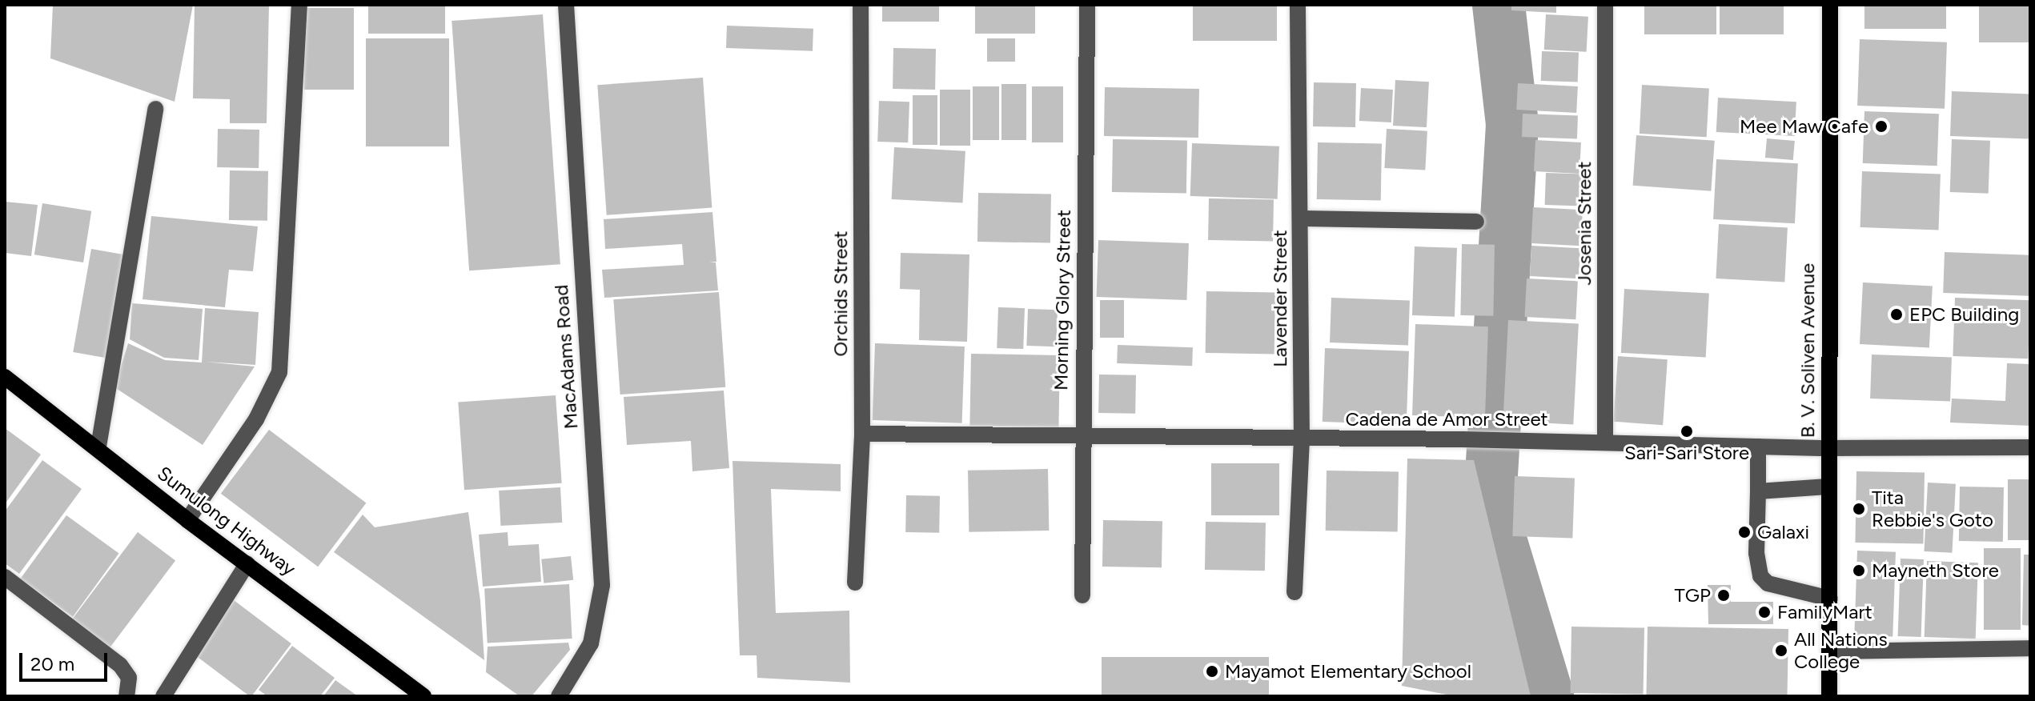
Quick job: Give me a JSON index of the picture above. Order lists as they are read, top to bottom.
{
  "streets": {
    "main road": ["B. V. Soliven Avenue", "Sumulong Highway"],
    "street": [
      "Josenia Street",
      "Orchids Street",
      "Lavender Street",
      "Morning Glory Street",
      "MacAdams Road",
      "Cadena de Amor Street"
    ]
  },
  "crossings": [
    ["Josenia Street", "Cadena de Amor Street"],
    ["Orchids Street", "Cadena de Amor Street"],
    ["Lavender Street", "Cadena de Amor Street"],
    ["Morning Glory Street", "Cadena de Amor Street"],
    ["B. V. Soliven Avenue", "Cadena de Amor Street"]
  ],
  "places": [
    "Mee Maw Cafe",
    "EPC Building",
    "Sari-Sari Store",
    "Tita Rebbie's Goto",
    "Galaxi",
    "Mayneth Store",
    "TGP",
    "FamilyMart",
    "All Nations College",
    "Mayamot Elementary School"
  ],
  "scale_bar": "20 m"
}
